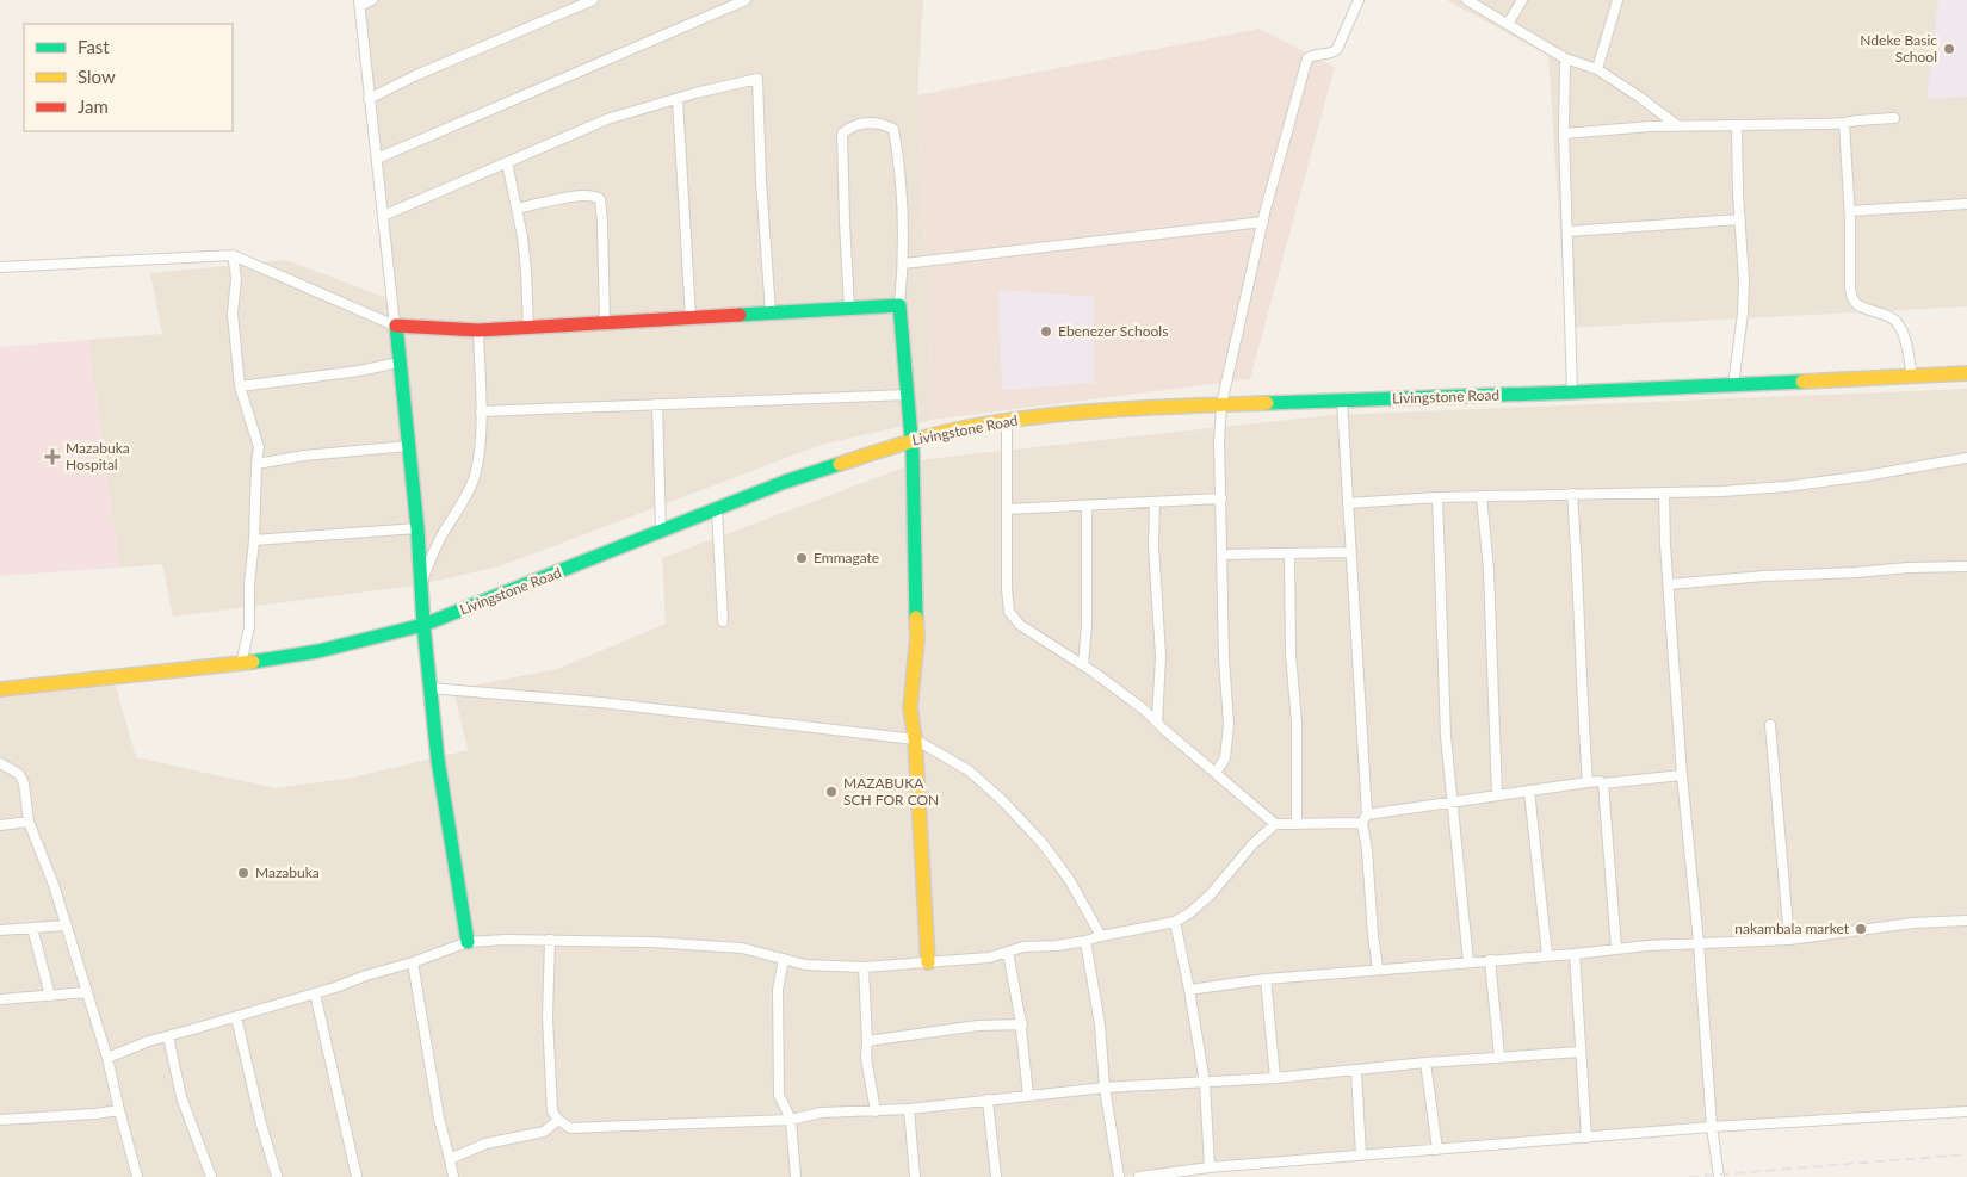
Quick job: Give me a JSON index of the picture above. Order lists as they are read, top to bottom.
{
  "streets": {
    "main road": ["Livingstone Road"]
  },
  "places": {
    "other": [
      "Ndeke Basic School",
      "Ebenezer Schools",
      "Emmagate",
      "MAZABUKA SCH FOR CON",
      "Mazabuka",
      "nakambala market"
    ],
    "health": ["Mazabuka Hospital"]
  },
  "legend": ["Fast", "Slow", "Jam"]
}
